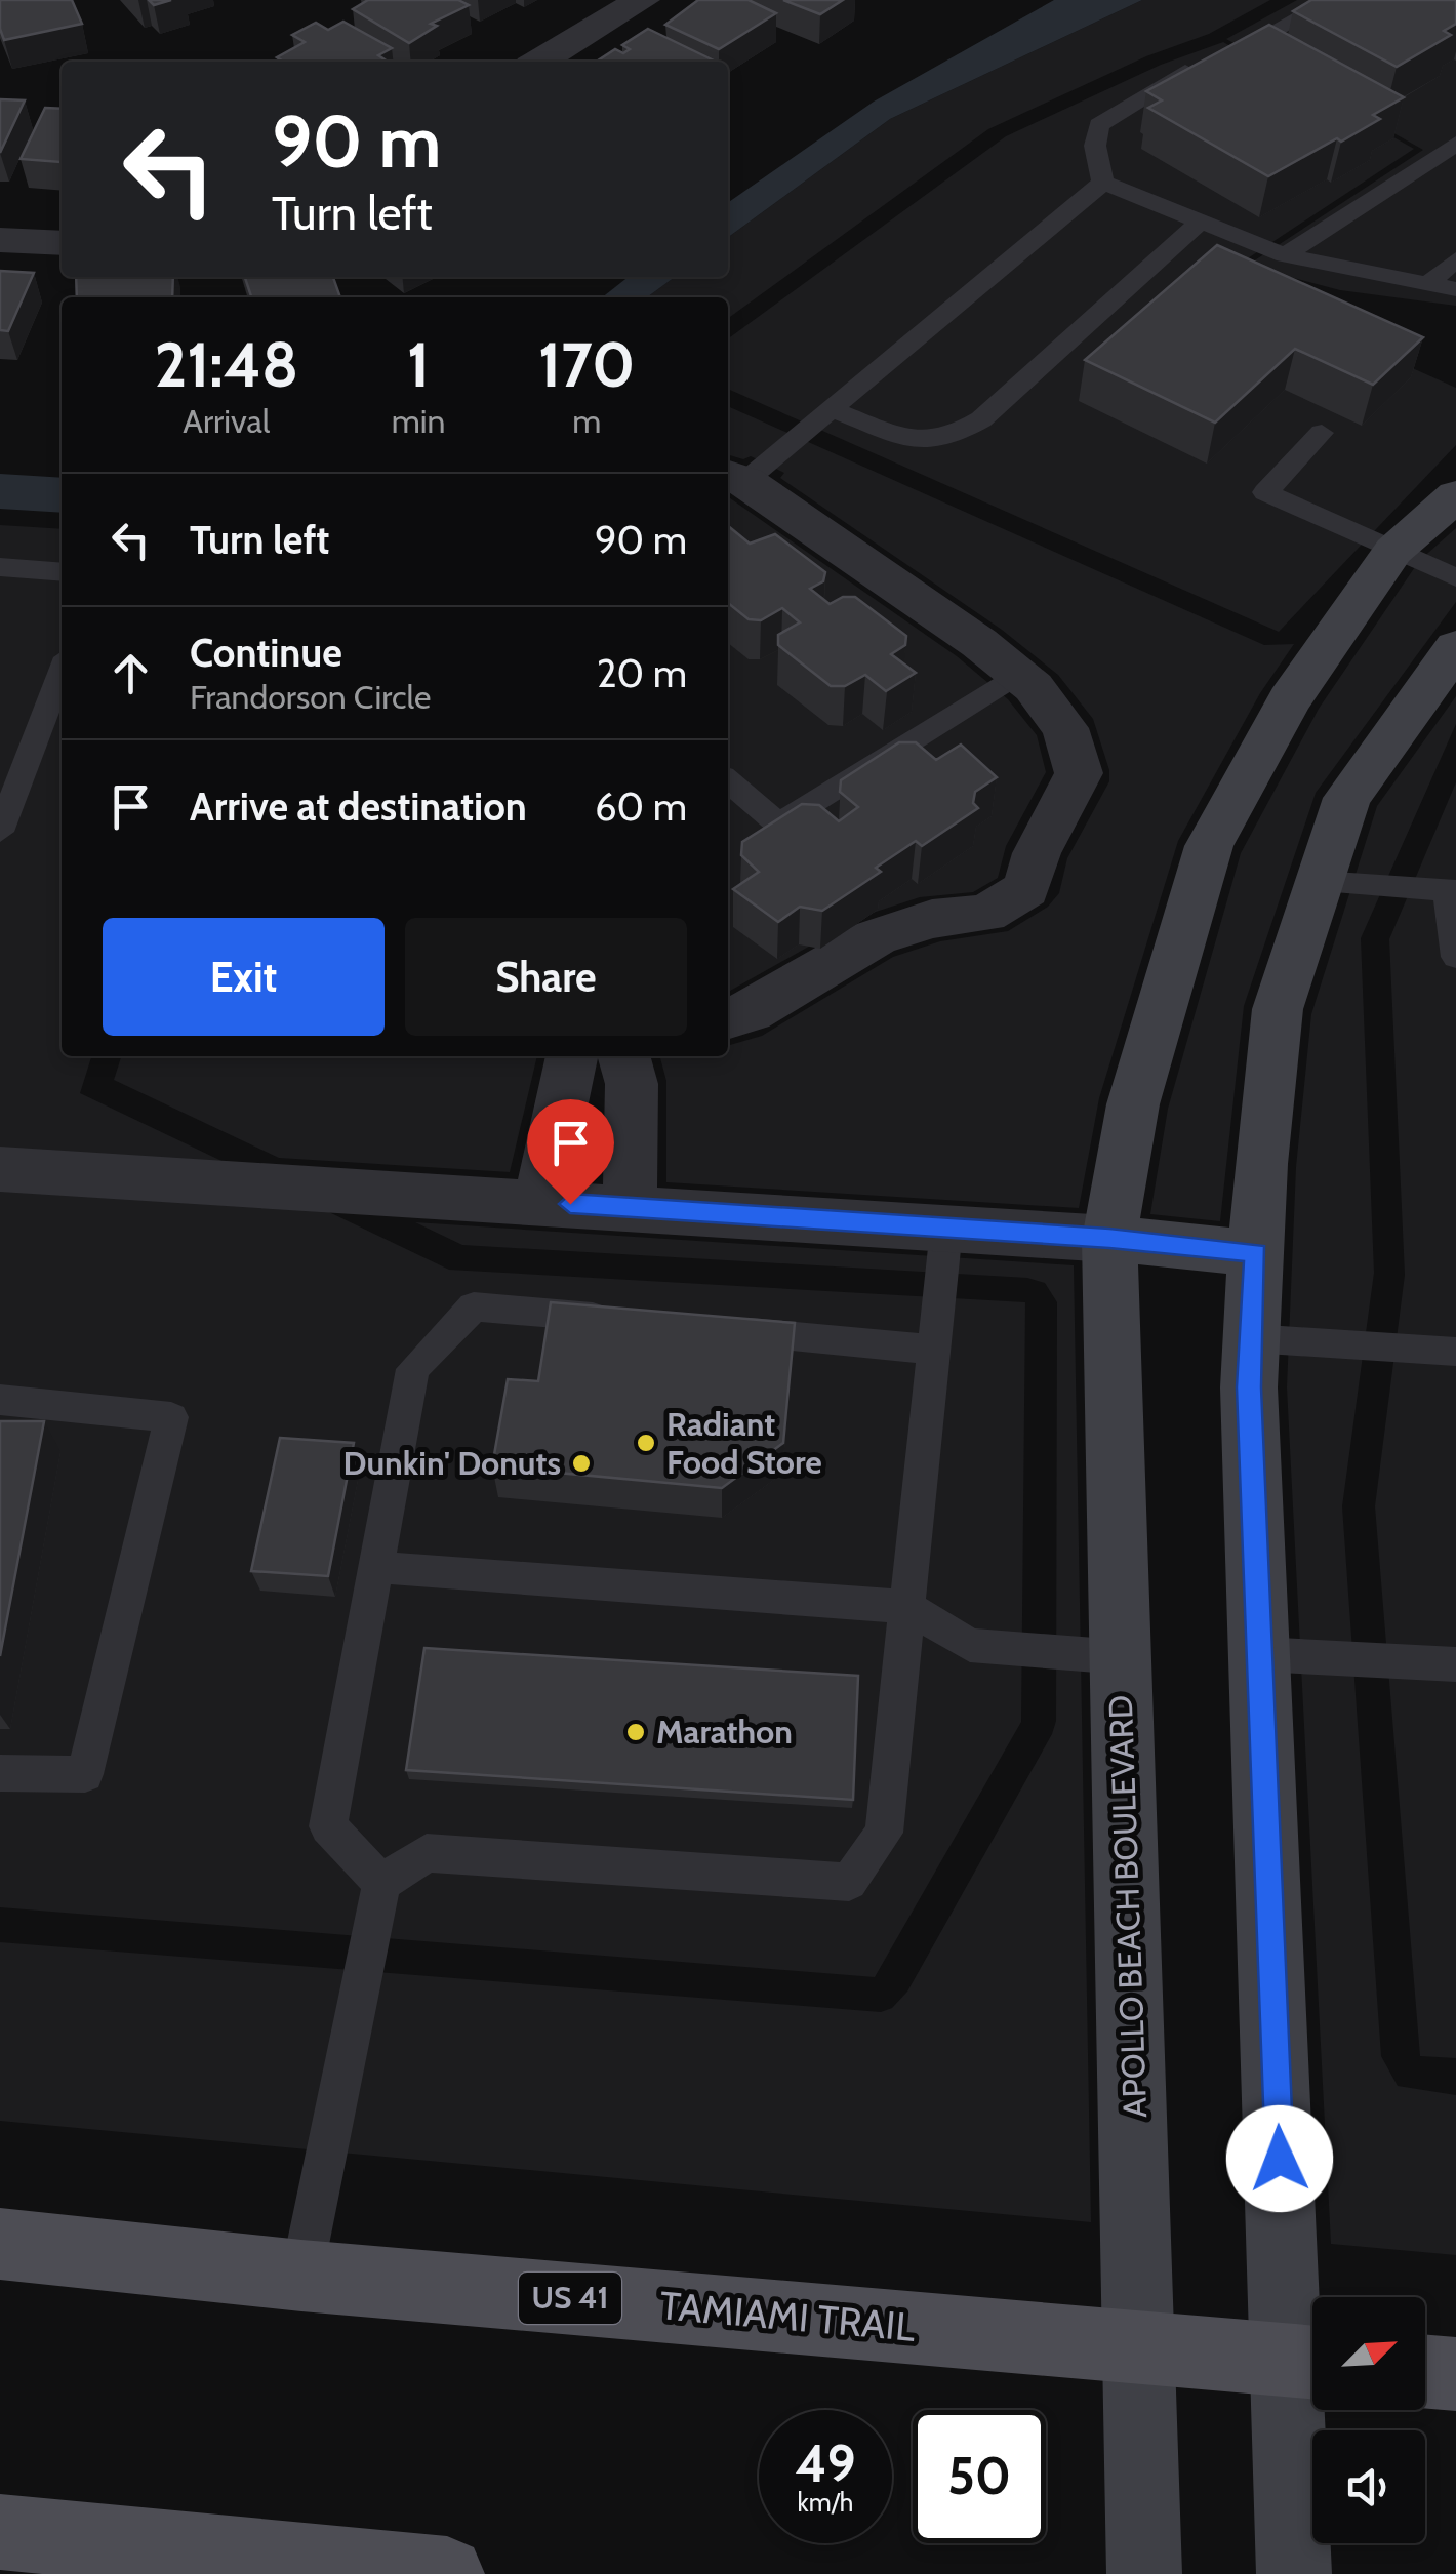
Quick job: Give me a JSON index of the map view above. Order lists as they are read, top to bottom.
{
  "streets": {
    "main road": ["APOLLO BEACH BOULEVARD", "US 41", "TAMIAMI TRAIL"]
  },
  "crossings": [
    ["APOLLO BEACH BOULEVARD", "TAMIAMI TRAIL"]
  ],
  "places": ["Radiant Food Store", "Dunkin' Donuts", "Marathon"],
  "north": "top right",
  "page": {
    "turn": ["90 m", "Turn left"],
    "eta": [
      "21:48",
      "Arrival",
      "1",
      "min",
      "170",
      "m"
    ],
    "list": [
      {
        "name": "Turn left",
        "value": "90 m"
      },
      {
        "name": "Continue",
        "note": "Frandorson Circle",
        "value": "20 m"
      },
      {
        "name": "Arrive at destination",
        "value": "60 m"
      }
    ],
    "buttons": ["Exit", "Share"],
    "speed": "49 km/h",
    "limit": "50"
  }
}
